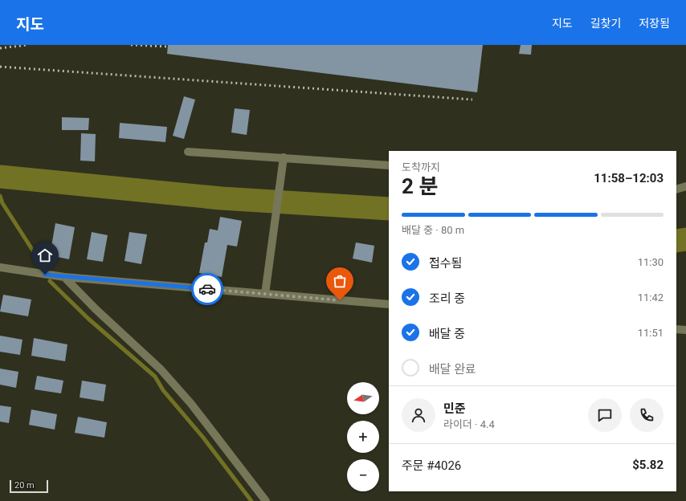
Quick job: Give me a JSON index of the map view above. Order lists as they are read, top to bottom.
{
  "scale_bar": "20 m",
  "north": "left",
  "page": {
    "header": "지도",
    "nav": ["지도", "길찾기", "저장됨"],
    "heading": ["2 분", "도착까지", "11:58–12:03"],
    "panel": [
      "민준",
      "라이더 · 4.4",
      "주문 #4026",
      "$5.82"
    ],
    "bar": "배달 중 · 80 m",
    "list": [
      ["접수됨", "11:30"],
      ["조리 중", "11:42"],
      ["배달 중", "11:51"],
      "배달 완료"
    ],
    "map_buttons": ["+", "−"],
    "scale": "20 m"
  }
}
